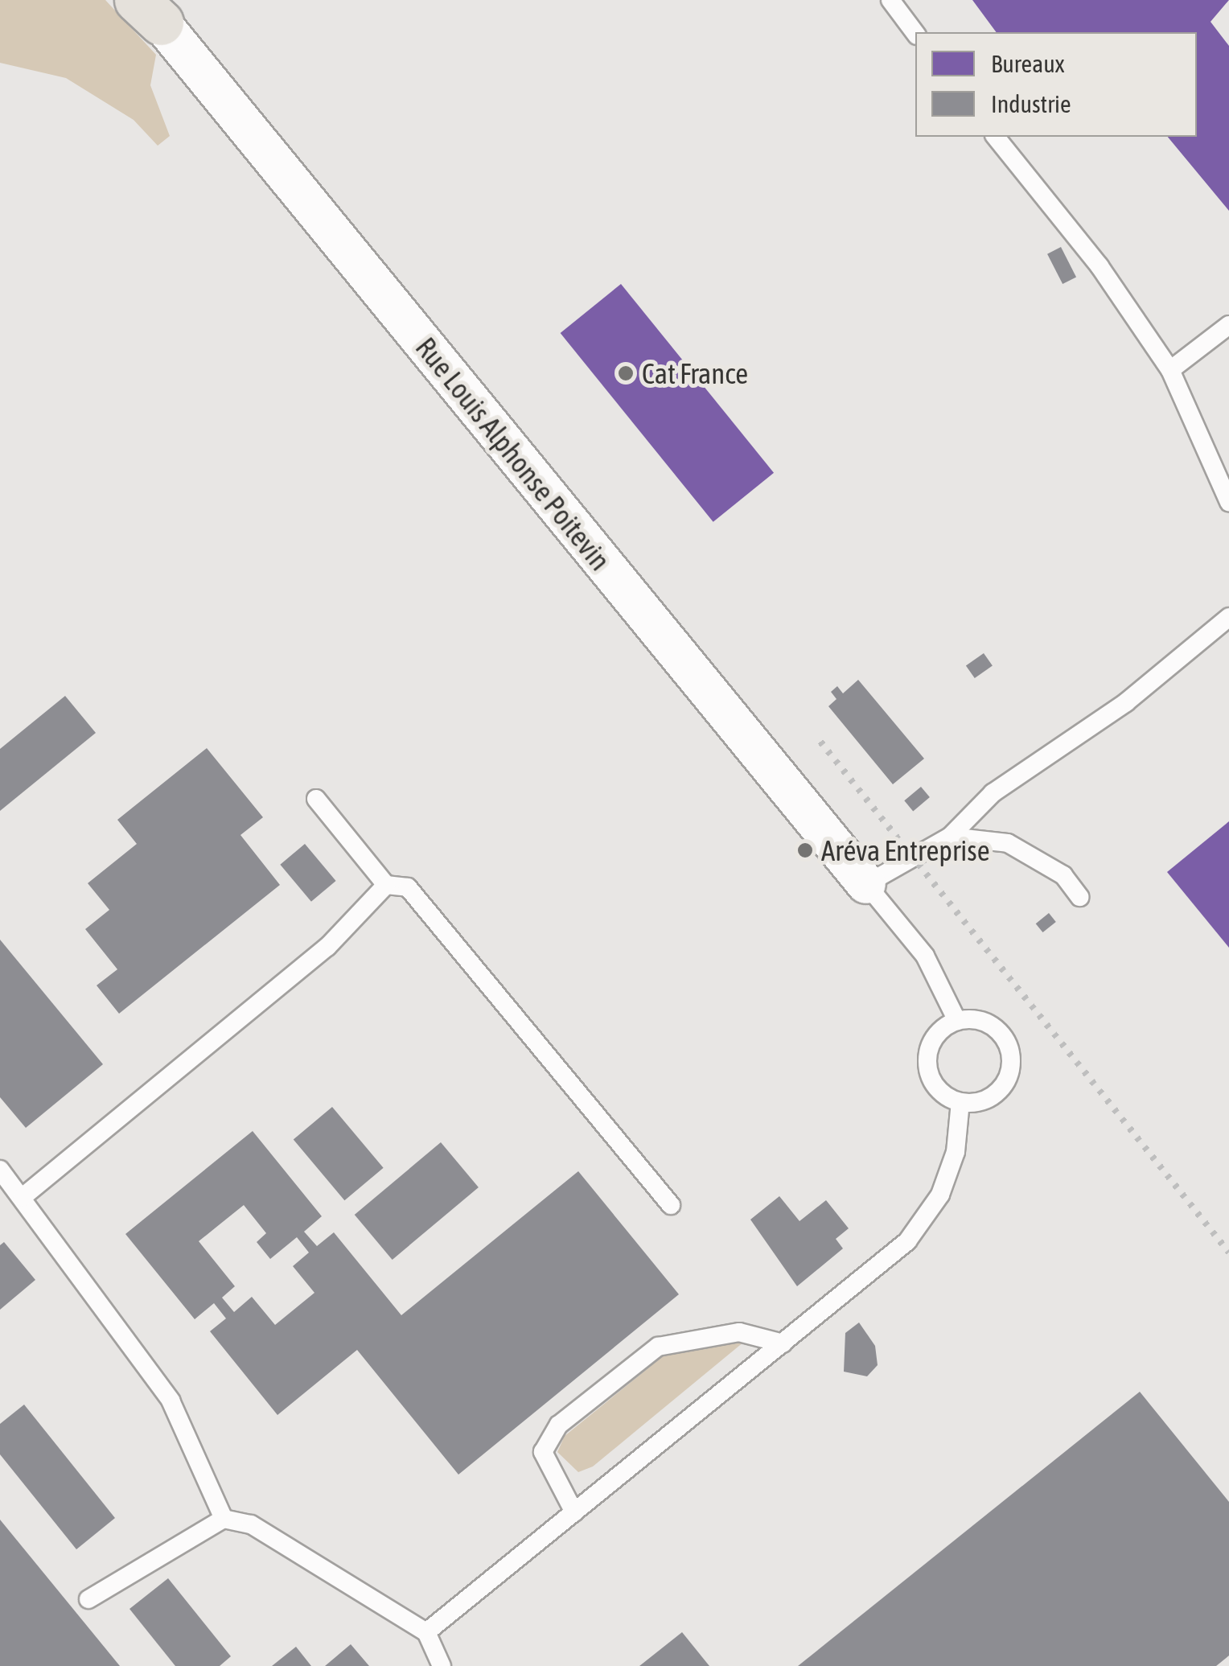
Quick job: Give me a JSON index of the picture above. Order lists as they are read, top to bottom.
{
  "streets": {
    "street": ["Rue Louis Alphonse Poitevin"]
  },
  "places": ["Cat France", "Aréva Entreprise"],
  "legend": ["Bureaux", "Industrie"]
}
